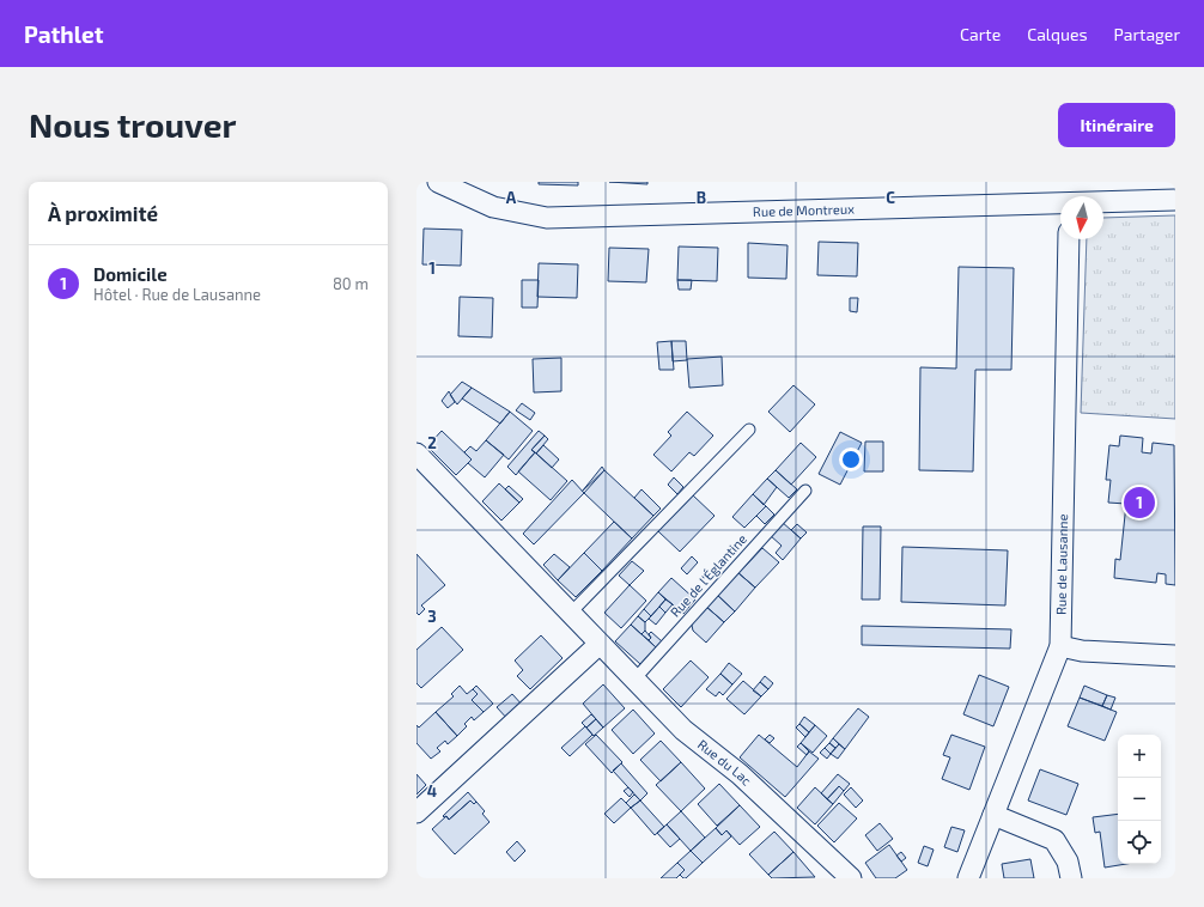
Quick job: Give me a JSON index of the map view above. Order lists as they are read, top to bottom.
{
  "streets": {
    "street": ["Rue de Montreux", "Rue de Lausanne", "Rue du Lac"],
    "lane": ["Rue de l'Églantine"]
  },
  "crossings": [
    ["Rue de l'Églantine", "Rue du Lac"]
  ],
  "north": "bottom",
  "page": {
    "header": "Pathlet",
    "nav": ["Carte", "Calques", "Partager"],
    "buttons": "Itinéraire",
    "title": "Nous trouver",
    "heading": "À proximité",
    "list": [
      {
        "mark": "1",
        "name": "Domicile",
        "note": "Hôtel · Rue de Lausanne",
        "value": "80 m"
      }
    ],
    "pins": "1",
    "map_buttons": ["+", "−"]
  },
  "grid": {
    "columns": ["A", "B", "C"],
    "rows": [
      "1",
      "2",
      "3",
      "4"
    ]
  }
}
